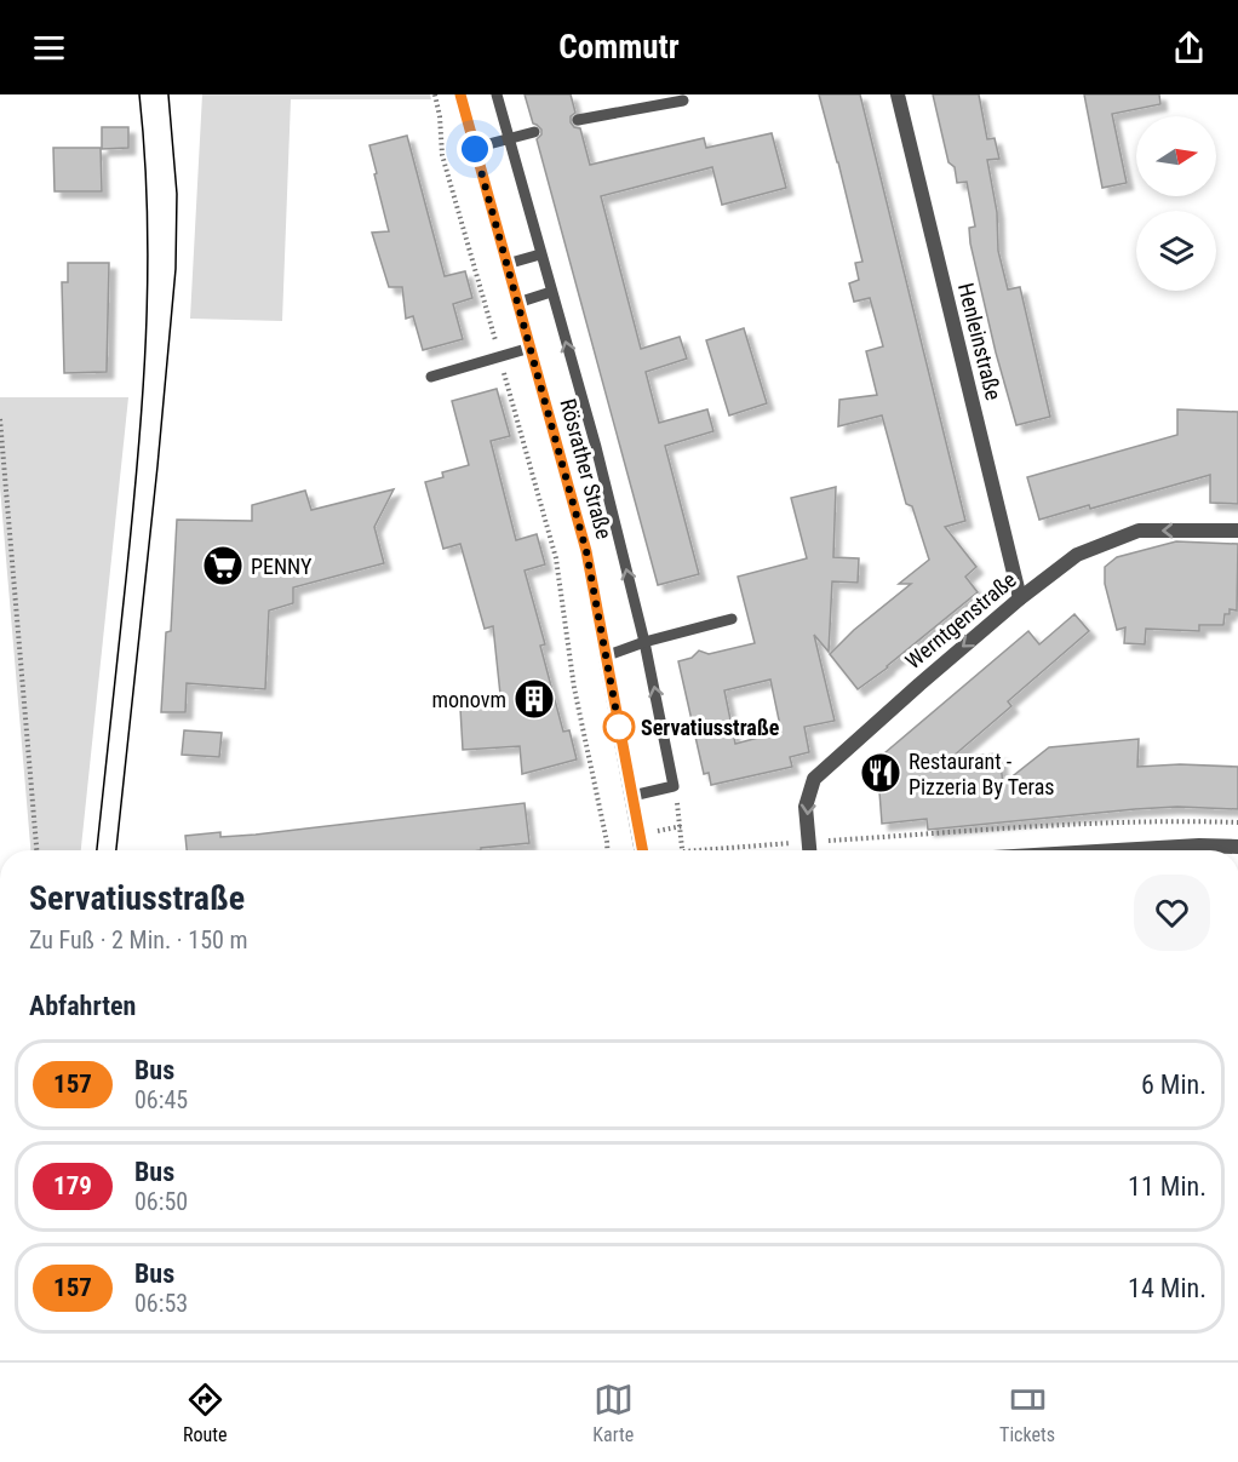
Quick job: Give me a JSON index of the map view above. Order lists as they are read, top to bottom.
{
  "streets": {
    "main road": ["Rösrather Straße"],
    "street": ["Henleinstraße", "Werntgenstraße"]
  },
  "crossings": [
    ["Henleinstraße", "Werntgenstraße"]
  ],
  "one_way": ["Werntgenstraße"],
  "places": {
    "supermarket": ["PENNY"],
    "building": ["monovm"],
    "other": ["Servatiusstraße"],
    "restaurant": ["Restaurant - Pizzeria By Teras"]
  },
  "lines": ["bus line 157"],
  "north": "right",
  "page": {
    "header": "Commutr",
    "heading": [
      ["Servatiusstraße", "Zu Fuß · 2 Min. · 150 m"],
      "Abfahrten"
    ],
    "list": [
      {
        "mark": "157",
        "name": "Bus",
        "note": "06:45",
        "value": "6 Min."
      },
      {
        "mark": "179",
        "name": "Bus",
        "note": "06:50",
        "value": "11 Min."
      },
      {
        "mark": "157",
        "name": "Bus",
        "note": "06:53",
        "value": "14 Min."
      }
    ],
    "tabs": ["Route", "Karte", "Tickets"]
  }
}
